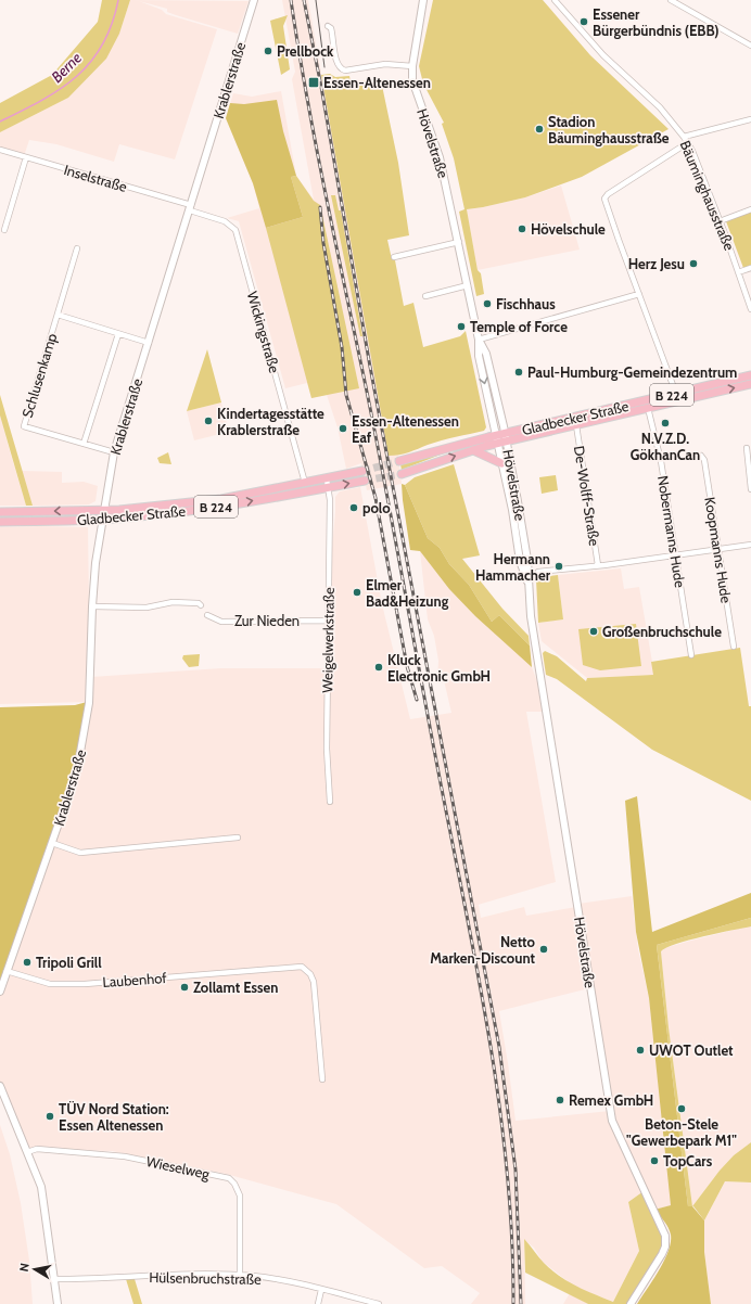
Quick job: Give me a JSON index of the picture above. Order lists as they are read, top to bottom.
{
  "streets": {
    "main road": [
      "Krablerstraße",
      "Hövelstraße",
      "B 224",
      "Gladbecker Straße"
    ],
    "street": [
      "Inselstraße",
      "Bäuminghausstraße",
      "Wickingstraße",
      "Schlusenkamp",
      "De-Wolff-Straße",
      "Nobermanns Hude",
      "Koopmanns Hude",
      "Zur Nieden",
      "Weigelwerkstraße",
      "Laubenhof",
      "Wieselweg",
      "Hülsenbruchstraße"
    ]
  },
  "crossings": [
    ["Krablerstraße", "Inselstraße"],
    ["Krablerstraße", "Wickingstraße"],
    ["Krablerstraße", "Schlusenkamp"],
    ["Krablerstraße", "Gladbecker Straße"],
    ["Krablerstraße", "Laubenhof"],
    ["Hövelstraße", "Gladbecker Straße"],
    ["Inselstraße", "Wickingstraße"],
    ["Wickingstraße", "Gladbecker Straße"],
    ["Gladbecker Straße", "De-Wolff-Straße"],
    ["Gladbecker Straße", "Nobermanns Hude"],
    ["Gladbecker Straße", "Weigelwerkstraße"],
    ["Zur Nieden", "Weigelwerkstraße"],
    ["Wieselweg", "Hülsenbruchstraße"]
  ],
  "water": ["Berne"],
  "places": {
    "other": [
      "Essener Bürgerbündnis (EBB)",
      "Prellbock",
      "Stadion Bäuminghausstraße",
      "Hövelschule",
      "Herz Jesu",
      "Fischhaus",
      "Temple of Force",
      "Paul-Humburg-Gemeindezentrum",
      "Kindertagesstätte Krablerstraße",
      "N.V.Z.D. GökhanCan",
      "Essen-Altenessen Eaf",
      "polo",
      "Hermann Hammacher",
      "Elmer Bad&Heizung",
      "Großenbruchschule",
      "Kluck Electronic GmbH",
      "Netto Marken-Discount",
      "Tripoli Grill",
      "Zollamt Essen",
      "UWOT Outlet",
      "Remex GmbH",
      "Beton-Stele \"Gewerbepark M1\"",
      "TÜV Nord Station: Essen Altenessen",
      "TopCars"
    ],
    "transit": ["Essen-Altenessen"]
  },
  "north": "left"
}
